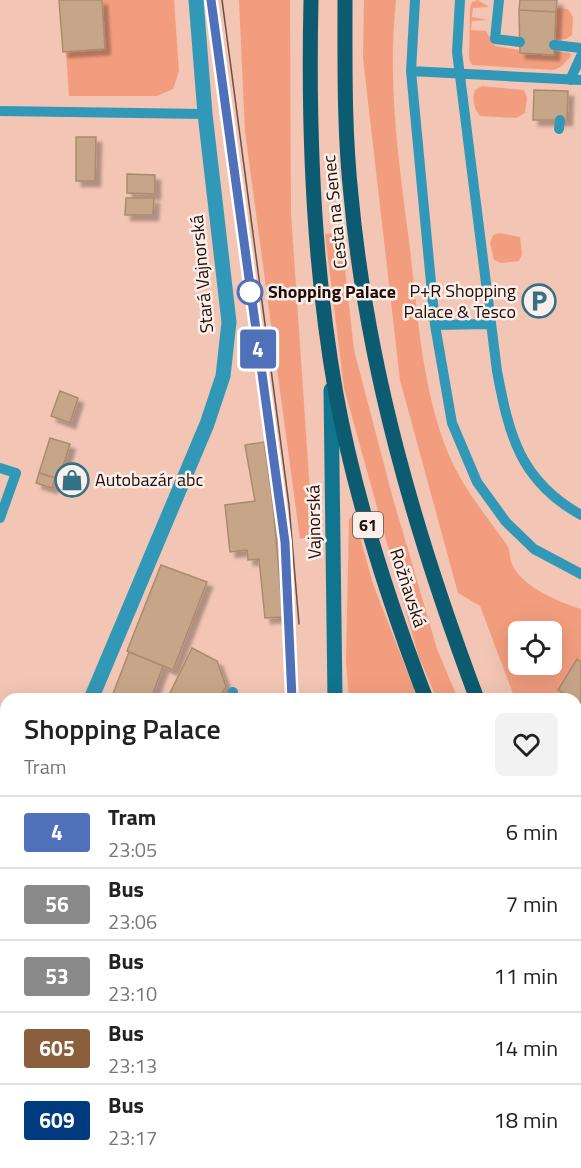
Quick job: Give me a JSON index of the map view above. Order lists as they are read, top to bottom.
{
  "streets": {
    "main road": [
      "Cesta na Senec",
      "Vajnorská",
      "61",
      "Rožňavská"
    ],
    "street": ["Stará Vajnorská"]
  },
  "crossings": [
    ["Cesta na Senec", "Vajnorská"],
    ["Cesta na Senec", "Rožňavská"],
    ["Vajnorská", "Rožňavská"]
  ],
  "places": {
    "other": ["Shopping Palace"],
    "parking": ["P+R Shopping Palace & Tesco"],
    "shop": ["Autobazár abc"]
  },
  "lines": ["tram line 4"],
  "page": {
    "on_map": "4",
    "heading": ["Shopping Palace", "Tram"],
    "list": [
      {
        "mark": "4",
        "name": "Tram",
        "note": "23:05",
        "value": "6 min"
      },
      {
        "mark": "56",
        "name": "Bus",
        "note": "23:06",
        "value": "7 min"
      },
      {
        "mark": "53",
        "name": "Bus",
        "note": "23:10",
        "value": "11 min"
      },
      {
        "mark": "605",
        "name": "Bus",
        "note": "23:13",
        "value": "14 min"
      },
      {
        "mark": "609",
        "name": "Bus",
        "note": "23:17",
        "value": "18 min"
      }
    ]
  }
}
